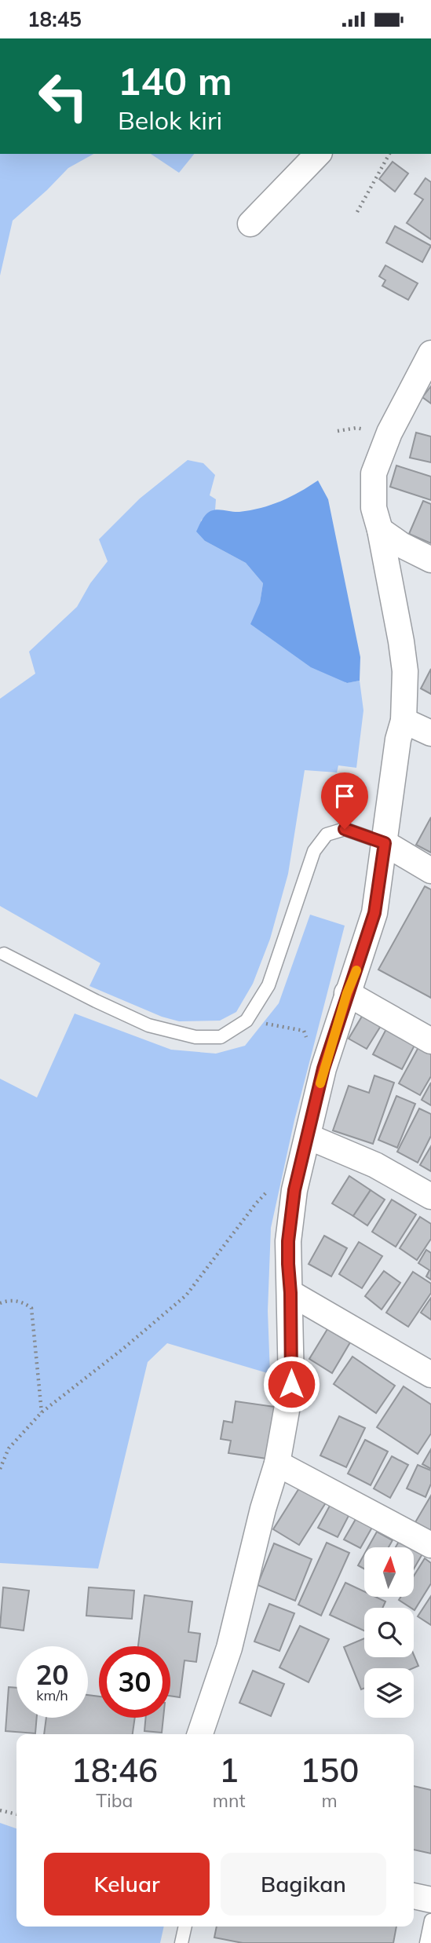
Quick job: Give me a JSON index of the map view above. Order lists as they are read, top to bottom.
{
  "north": "top",
  "page": {
    "status": "18:45",
    "turn": ["140 m", "Belok kiri"],
    "speed": "20 km/h",
    "limit": "30",
    "eta": [
      "18:46",
      "Tiba",
      "1",
      "mnt",
      "150",
      "m"
    ],
    "buttons": ["Keluar", "Bagikan"]
  }
}
